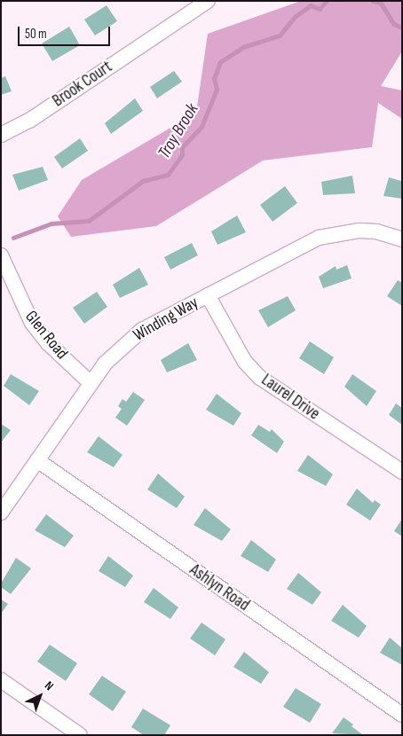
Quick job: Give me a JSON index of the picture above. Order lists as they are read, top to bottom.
{
  "streets": {
    "street": [
      "Brook Court",
      "Winding Way",
      "Glen Road",
      "Laurel Drive",
      "Ashlyn Road"
    ]
  },
  "crossings": [
    ["Winding Way", "Glen Road"],
    ["Winding Way", "Laurel Drive"],
    ["Winding Way", "Ashlyn Road"]
  ],
  "water": ["Troy Brook"],
  "scale_bar": "50 m",
  "north": "top right"
}
